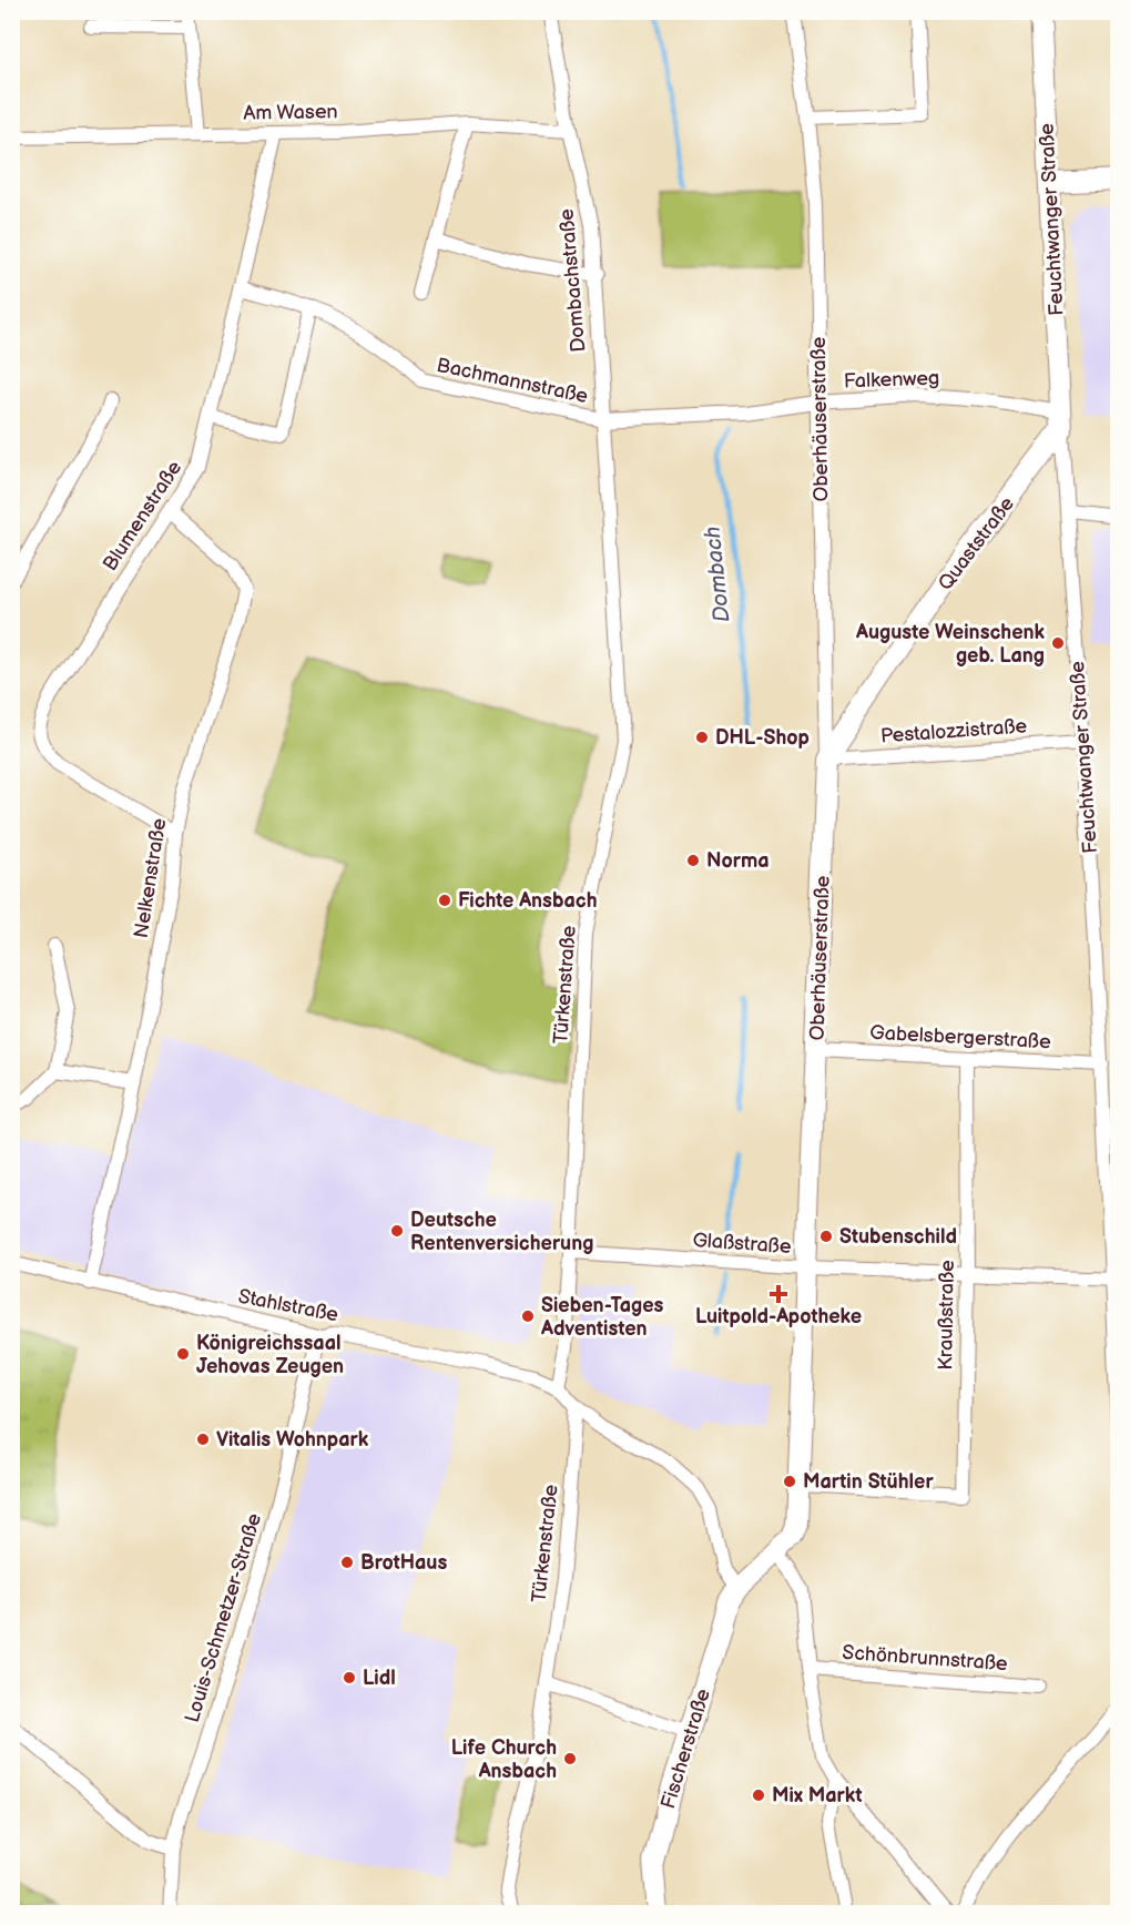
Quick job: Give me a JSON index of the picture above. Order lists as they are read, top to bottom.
{
  "streets": {
    "street": [
      "Am Wasen",
      "Feuchtwanger Straße",
      "Dombachstraße",
      "Falkenweg",
      "Bachmannstraße",
      "Oberhäuserstraße",
      "Blumenstraße",
      "Quaststraße",
      "Pestalozzistraße",
      "Nelkenstraße",
      "Türkenstraße",
      "Gabelsbergerstraße",
      "Glaßstraße",
      "Stahlstraße",
      "Kraußstraße",
      "Louis-Schmetzer-Straße",
      "Schönbrunnstraße",
      "Fischerstraße"
    ]
  },
  "crossings": [
    ["Am Wasen", "Dombachstraße"],
    ["Am Wasen", "Blumenstraße"],
    ["Feuchtwanger Straße", "Falkenweg"],
    ["Feuchtwanger Straße", "Quaststraße"],
    ["Feuchtwanger Straße", "Pestalozzistraße"],
    ["Feuchtwanger Straße", "Gabelsbergerstraße"],
    ["Feuchtwanger Straße", "Glaßstraße"],
    ["Dombachstraße", "Falkenweg"],
    ["Dombachstraße", "Bachmannstraße"],
    ["Dombachstraße", "Türkenstraße"],
    ["Falkenweg", "Bachmannstraße"],
    ["Falkenweg", "Oberhäuserstraße"],
    ["Falkenweg", "Quaststraße"],
    ["Bachmannstraße", "Blumenstraße"],
    ["Oberhäuserstraße", "Quaststraße"],
    ["Oberhäuserstraße", "Pestalozzistraße"],
    ["Oberhäuserstraße", "Gabelsbergerstraße"],
    ["Oberhäuserstraße", "Glaßstraße"],
    ["Oberhäuserstraße", "Kraußstraße"],
    ["Oberhäuserstraße", "Fischerstraße"],
    ["Blumenstraße", "Nelkenstraße"],
    ["Quaststraße", "Pestalozzistraße"],
    ["Nelkenstraße", "Stahlstraße"],
    ["Türkenstraße", "Glaßstraße"],
    ["Türkenstraße", "Stahlstraße"],
    ["Gabelsbergerstraße", "Kraußstraße"],
    ["Glaßstraße", "Kraußstraße"],
    ["Stahlstraße", "Louis-Schmetzer-Straße"]
  ],
  "water": ["Dombach"],
  "places": {
    "other": [
      "Auguste Weinschenk geb. Lang",
      "DHL-Shop",
      "Norma",
      "Fichte Ansbach",
      "Deutsche Rentenversicherung",
      "Stubenschild",
      "Sieben-Tages Adventisten",
      "Königreichssaal Jehovas Zeugen",
      "Vitalis Wohnpark",
      "Martin Stühler",
      "BrotHaus",
      "Lidl",
      "Life Church Ansbach",
      "Mix Markt"
    ],
    "health": ["Luitpold-Apotheke"]
  }
}
